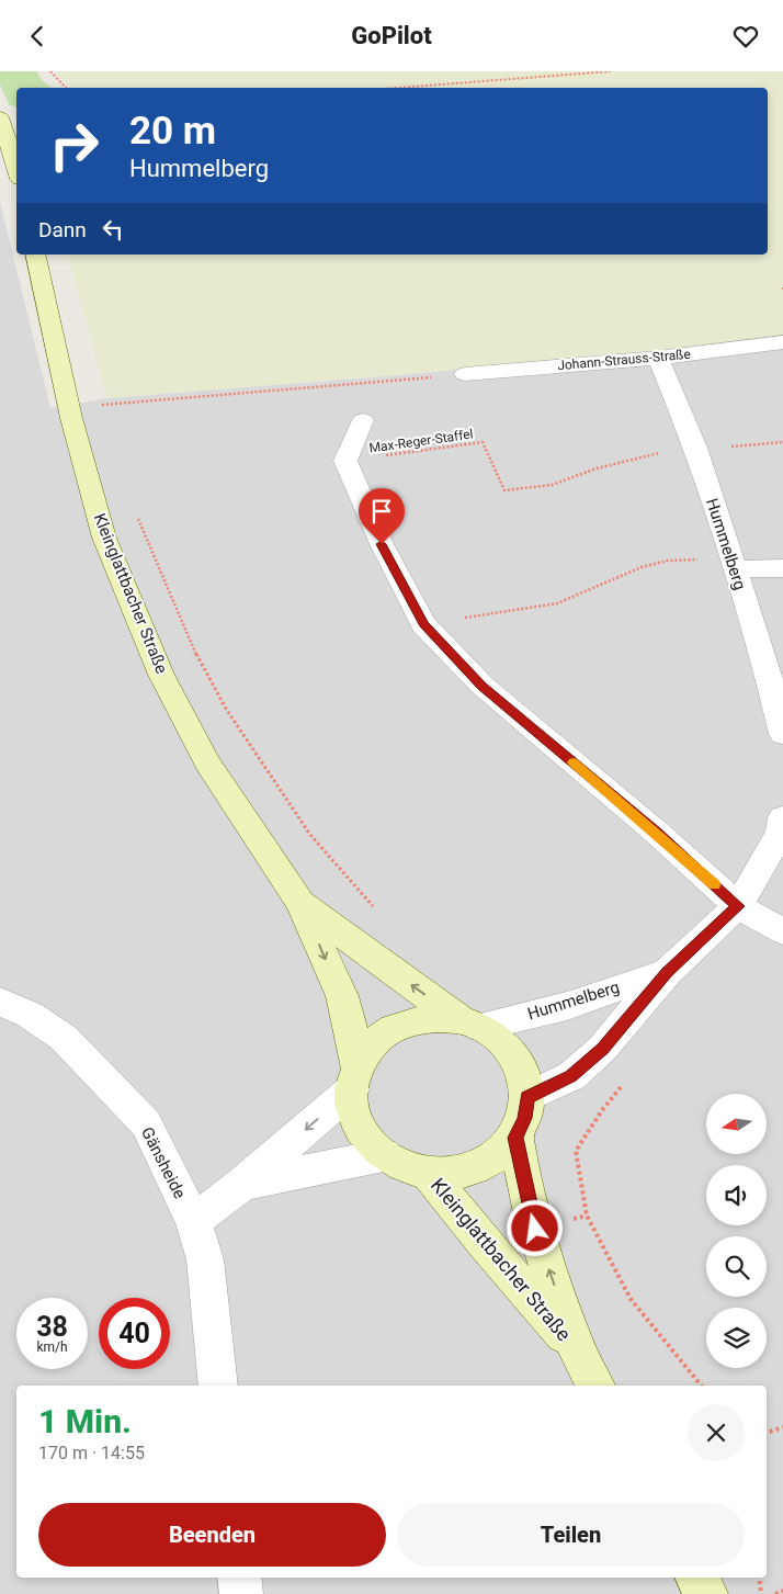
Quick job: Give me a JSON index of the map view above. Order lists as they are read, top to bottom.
{
  "streets": {
    "street": [
      "Johann-Strauss-Straße",
      "Hummelberg",
      "Kleinglattbacher Straße",
      "Gänsheide"
    ],
    "path": ["Max-Reger-Staffel"]
  },
  "crossings": [
    ["Johann-Strauss-Straße", "Hummelberg"],
    ["Hummelberg", "Kleinglattbacher Straße"]
  ],
  "north": "left",
  "page": {
    "header": "GoPilot",
    "turn": ["20 m", "Hummelberg"],
    "then": "Dann",
    "speed": "38 km/h",
    "limit": "40",
    "heading": ["1 Min.", "170 m · 14:55"],
    "buttons": ["Beenden", "Teilen"]
  }
}
